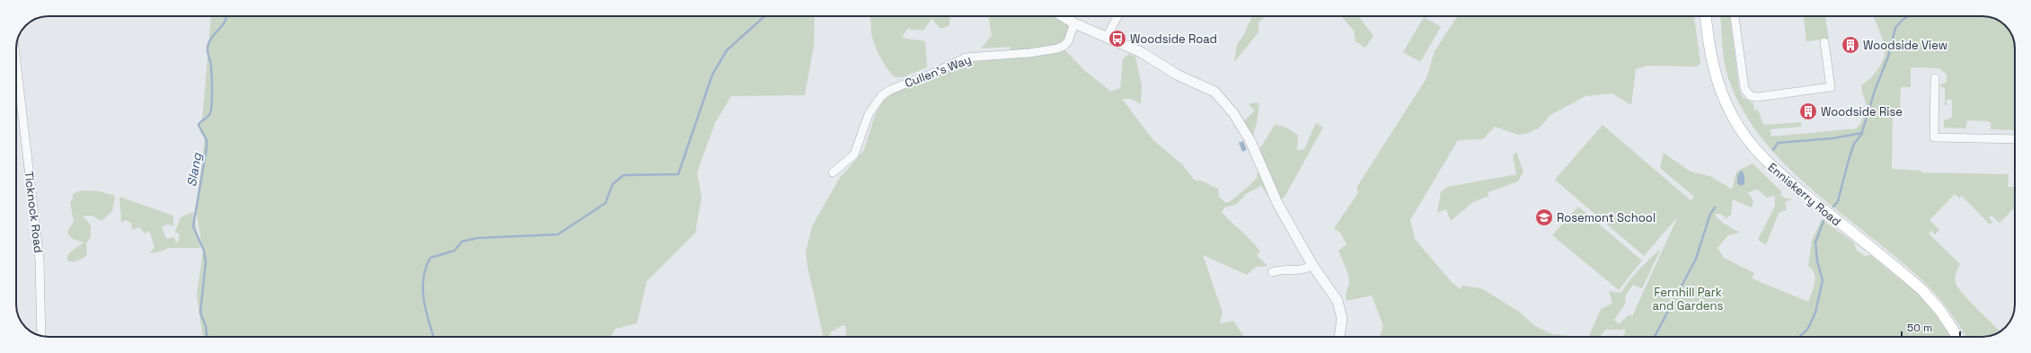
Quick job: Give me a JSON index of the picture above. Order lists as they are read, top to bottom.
{
  "streets": {
    "main road": ["Enniskerry Road"],
    "street": ["Cullen's Way", "Ticknock Road"]
  },
  "water": ["Slang"],
  "parks": ["Fernhill Park and Gardens"],
  "places": {
    "bus stop": ["Woodside Road"],
    "building": ["Woodside View", "Woodside Rise"],
    "school or university": ["Rosemont School"]
  },
  "scale_bar": "50 m"
}
